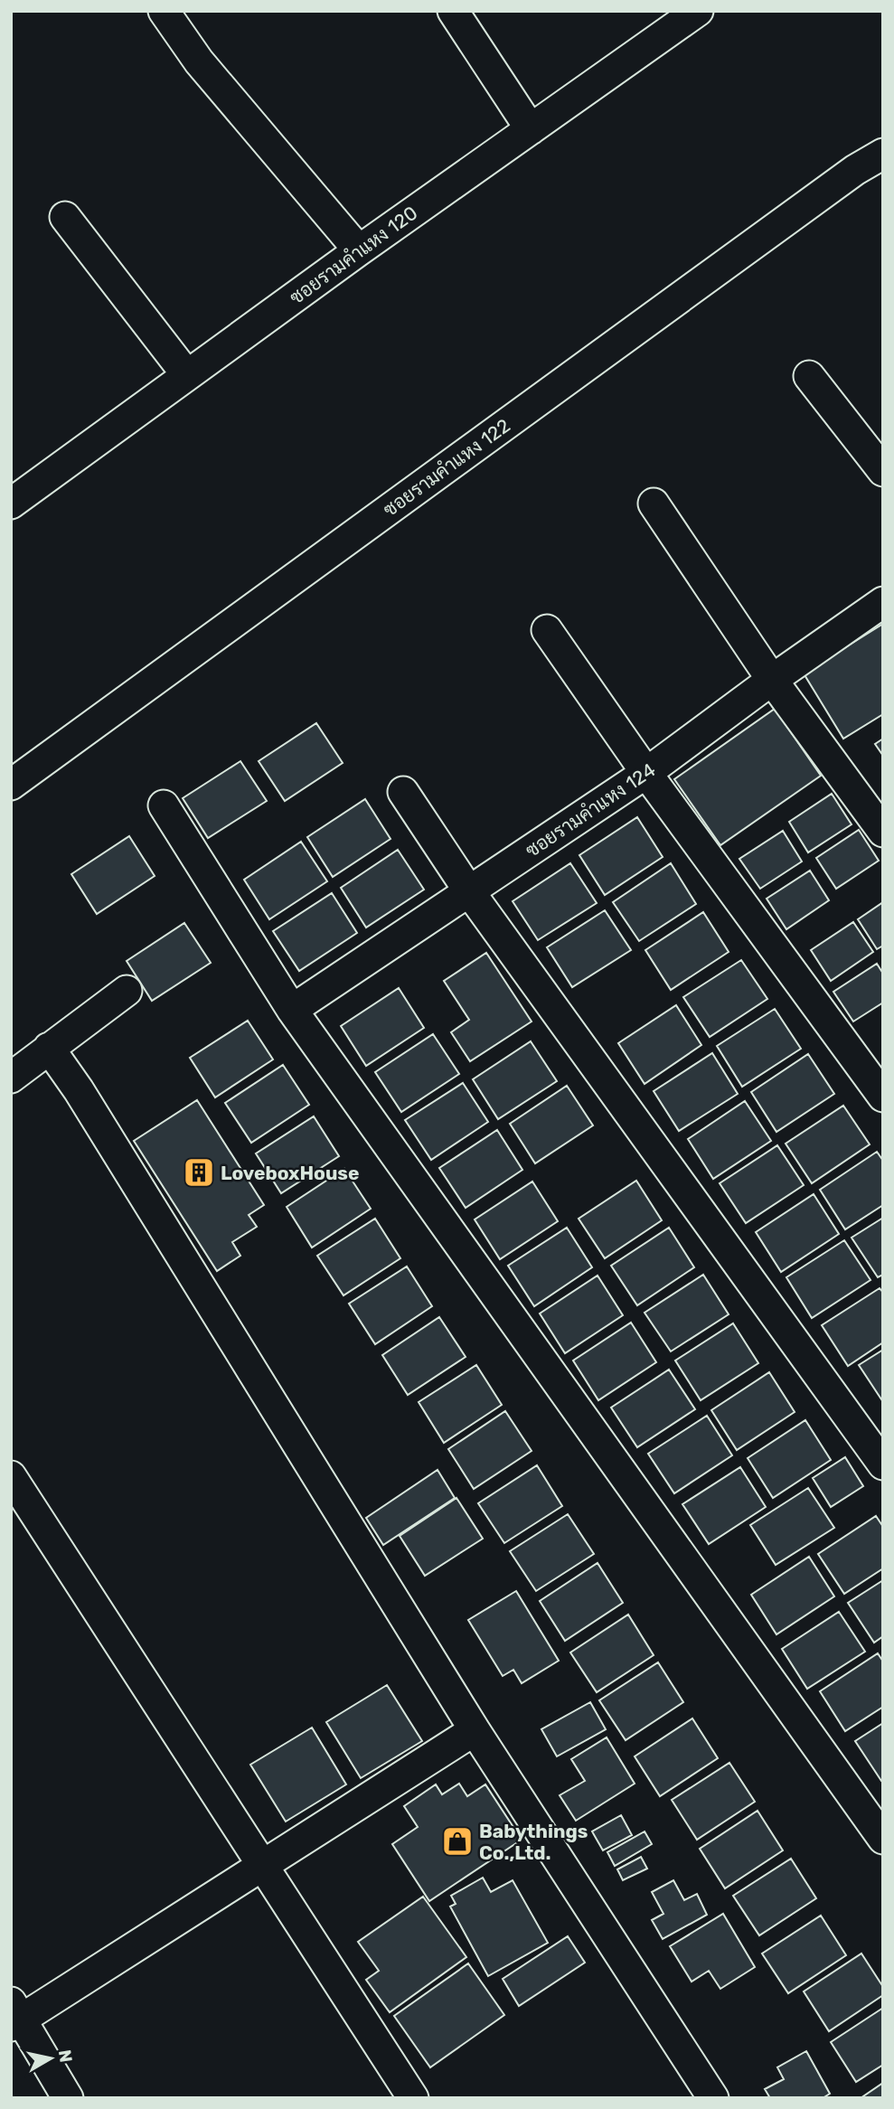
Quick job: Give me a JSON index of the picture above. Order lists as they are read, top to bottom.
{
  "streets": {
    "street": ["ซอยรามคำแหง 120", "ซอยรามคำแหง 122", "ซอยรามคำแหง 124"]
  },
  "places": {
    "building": ["LoveboxHouse"],
    "shop": ["Babythings Co.,Ltd."]
  },
  "north": "right"
}
